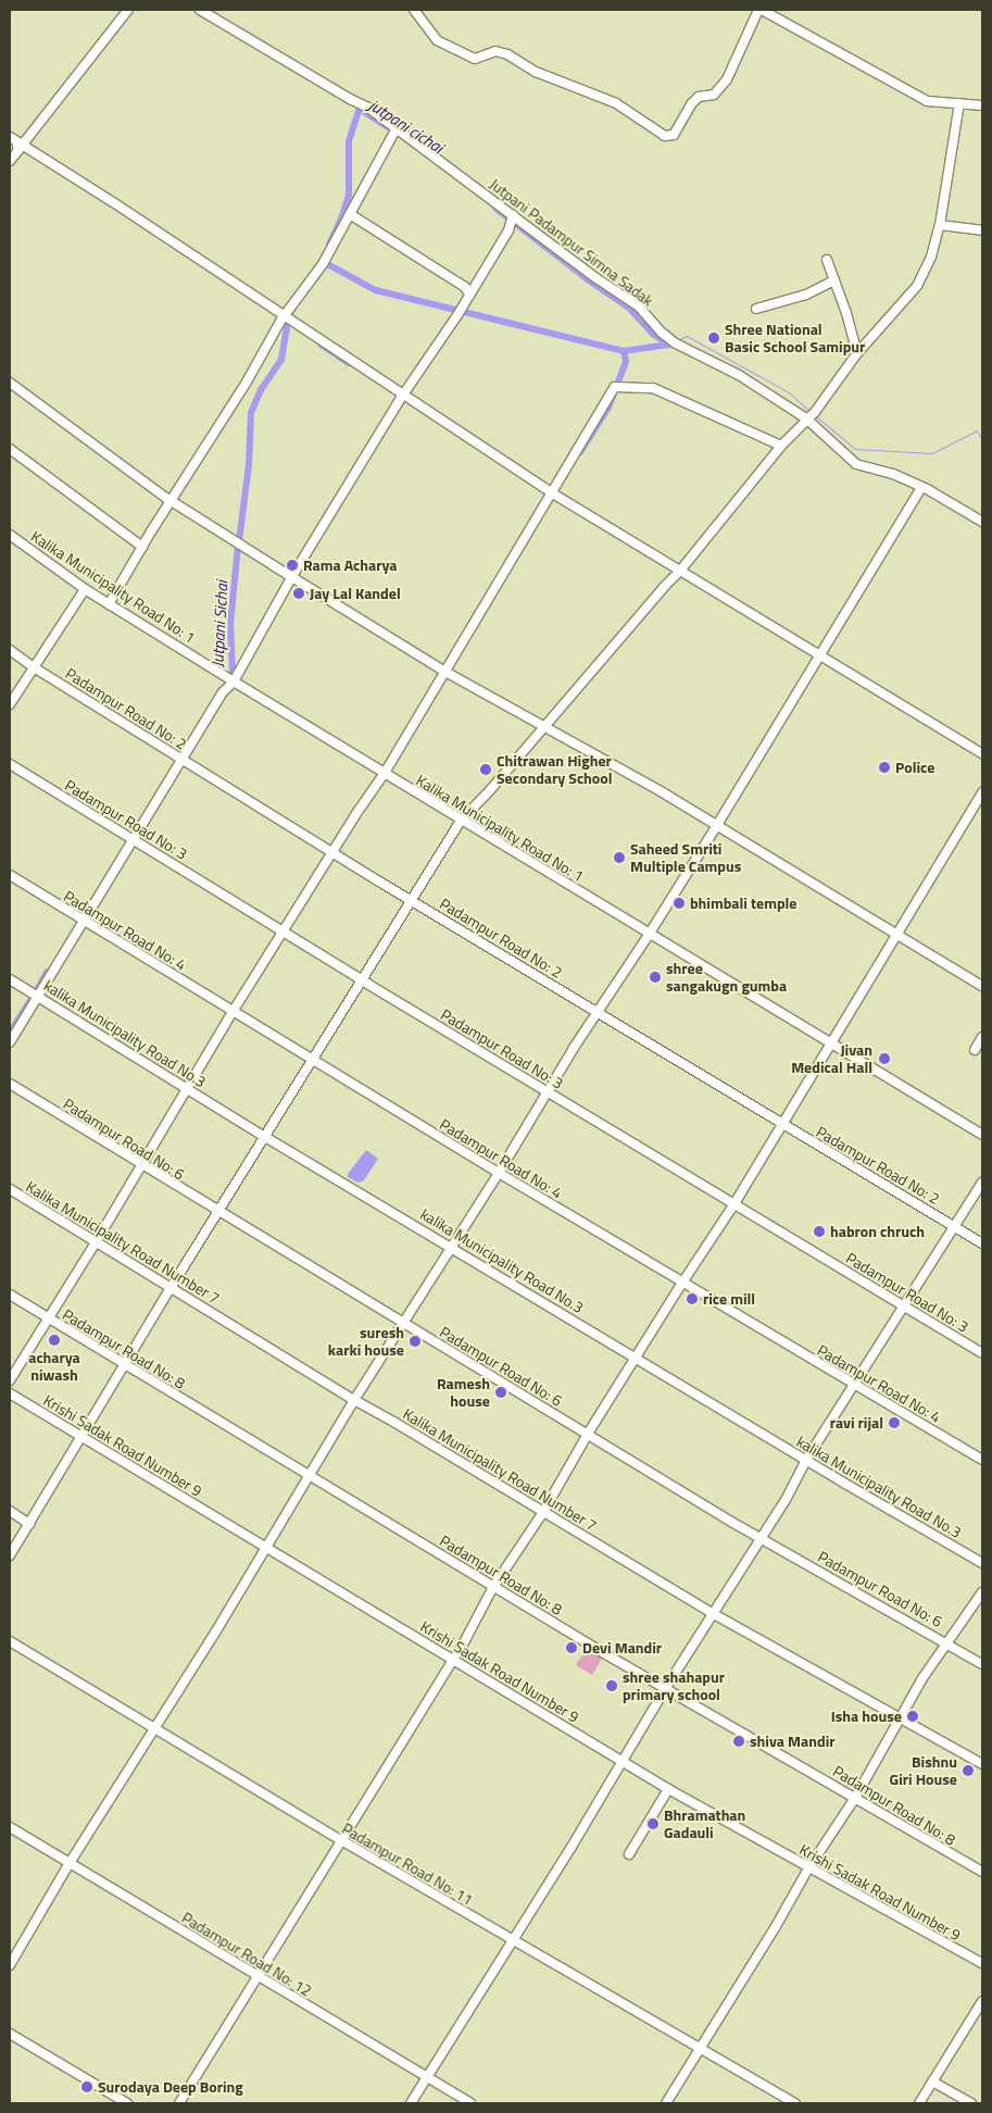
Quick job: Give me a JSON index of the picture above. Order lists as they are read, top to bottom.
{
  "streets": {
    "street": [
      "Jutpani Padampur Simna Sadak",
      "Kalika Municipality Road No: 1",
      "Padampur Road No: 2",
      "Padampur Road No: 3",
      "Padampur Road No: 4",
      "kalika Municipality Road No.3",
      "Padampur Road No: 6",
      "Kalika Municipality Road Number 7",
      "Padampur Road No: 8",
      "Krishi Sadak Road Number 9",
      "Padampur Road No: 11",
      "Padampur Road No: 12"
    ]
  },
  "water": ["jutpani cichai", "Jutpani Sichai"],
  "places": [
    "Shree National Basic School Samipur",
    "Rama Acharya",
    "Jay Lal Kandel",
    "Police",
    "Chitrawan Higher Secondary School",
    "Saheed Smriti Multiple Campus",
    "bhimbali temple",
    "shree sangakugn gumba",
    "Jivan Medical Hall",
    "habron chruch",
    "rice mill",
    "acharya niwash",
    "suresh karki house",
    "Ramesh house",
    "ravi rijal",
    "Devi Mandir",
    "shree shahapur primary school",
    "Isha house",
    "shiva Mandir",
    "Bishnu Giri House",
    "Bhramathan Gadauli",
    "Surodaya Deep Boring"
  ]
}
